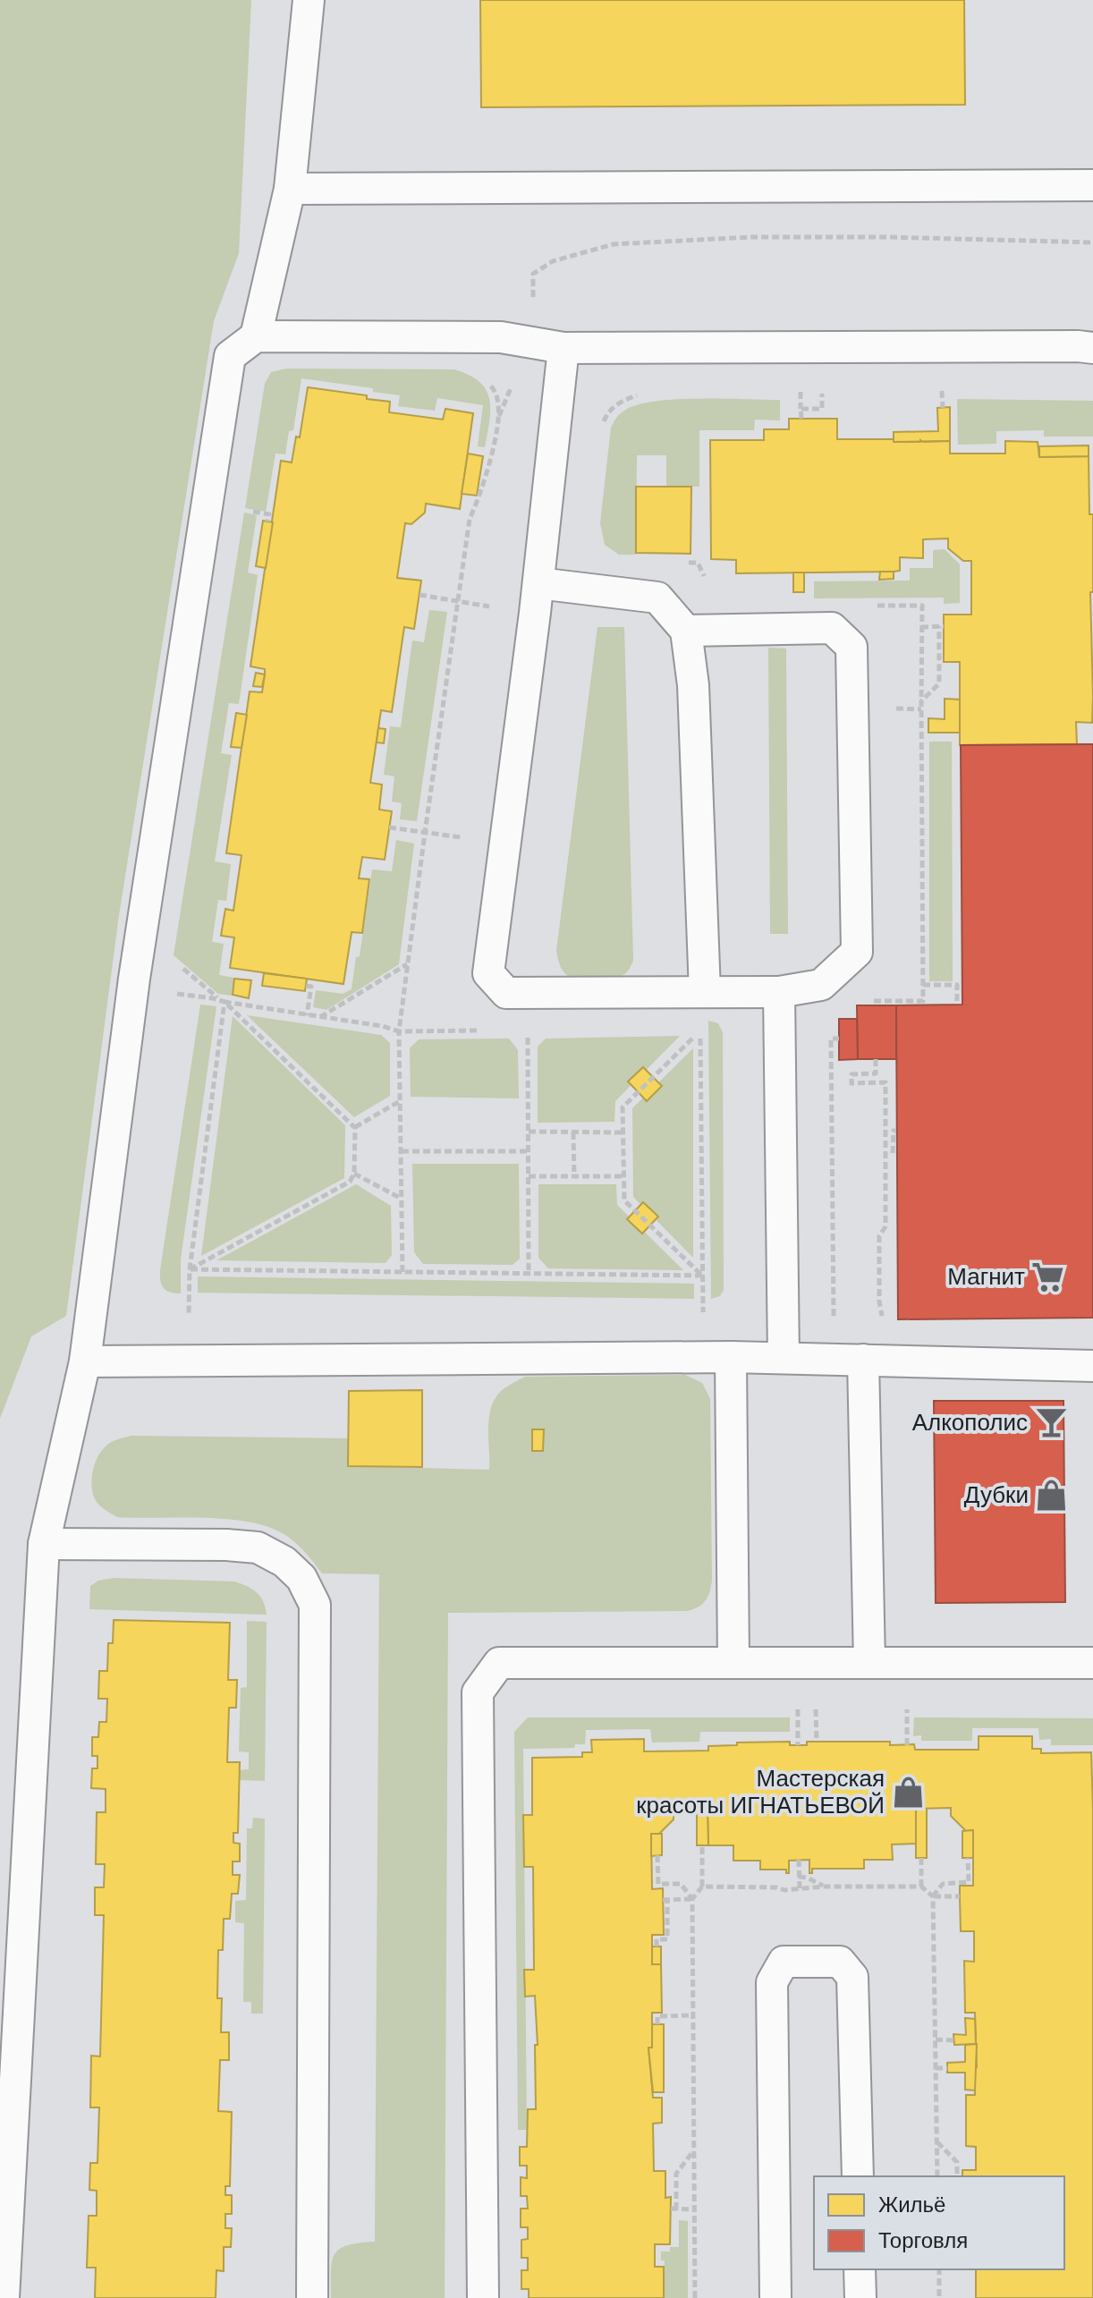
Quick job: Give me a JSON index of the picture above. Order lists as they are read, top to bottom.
{
  "places": {
    "supermarket": ["Магнит"],
    "bar": ["Алкополис"],
    "shop": ["Дубки", "Мастерская красоты ИГНАТЬЕВОЙ"]
  },
  "legend": ["Жильё", "Торговля"]
}
